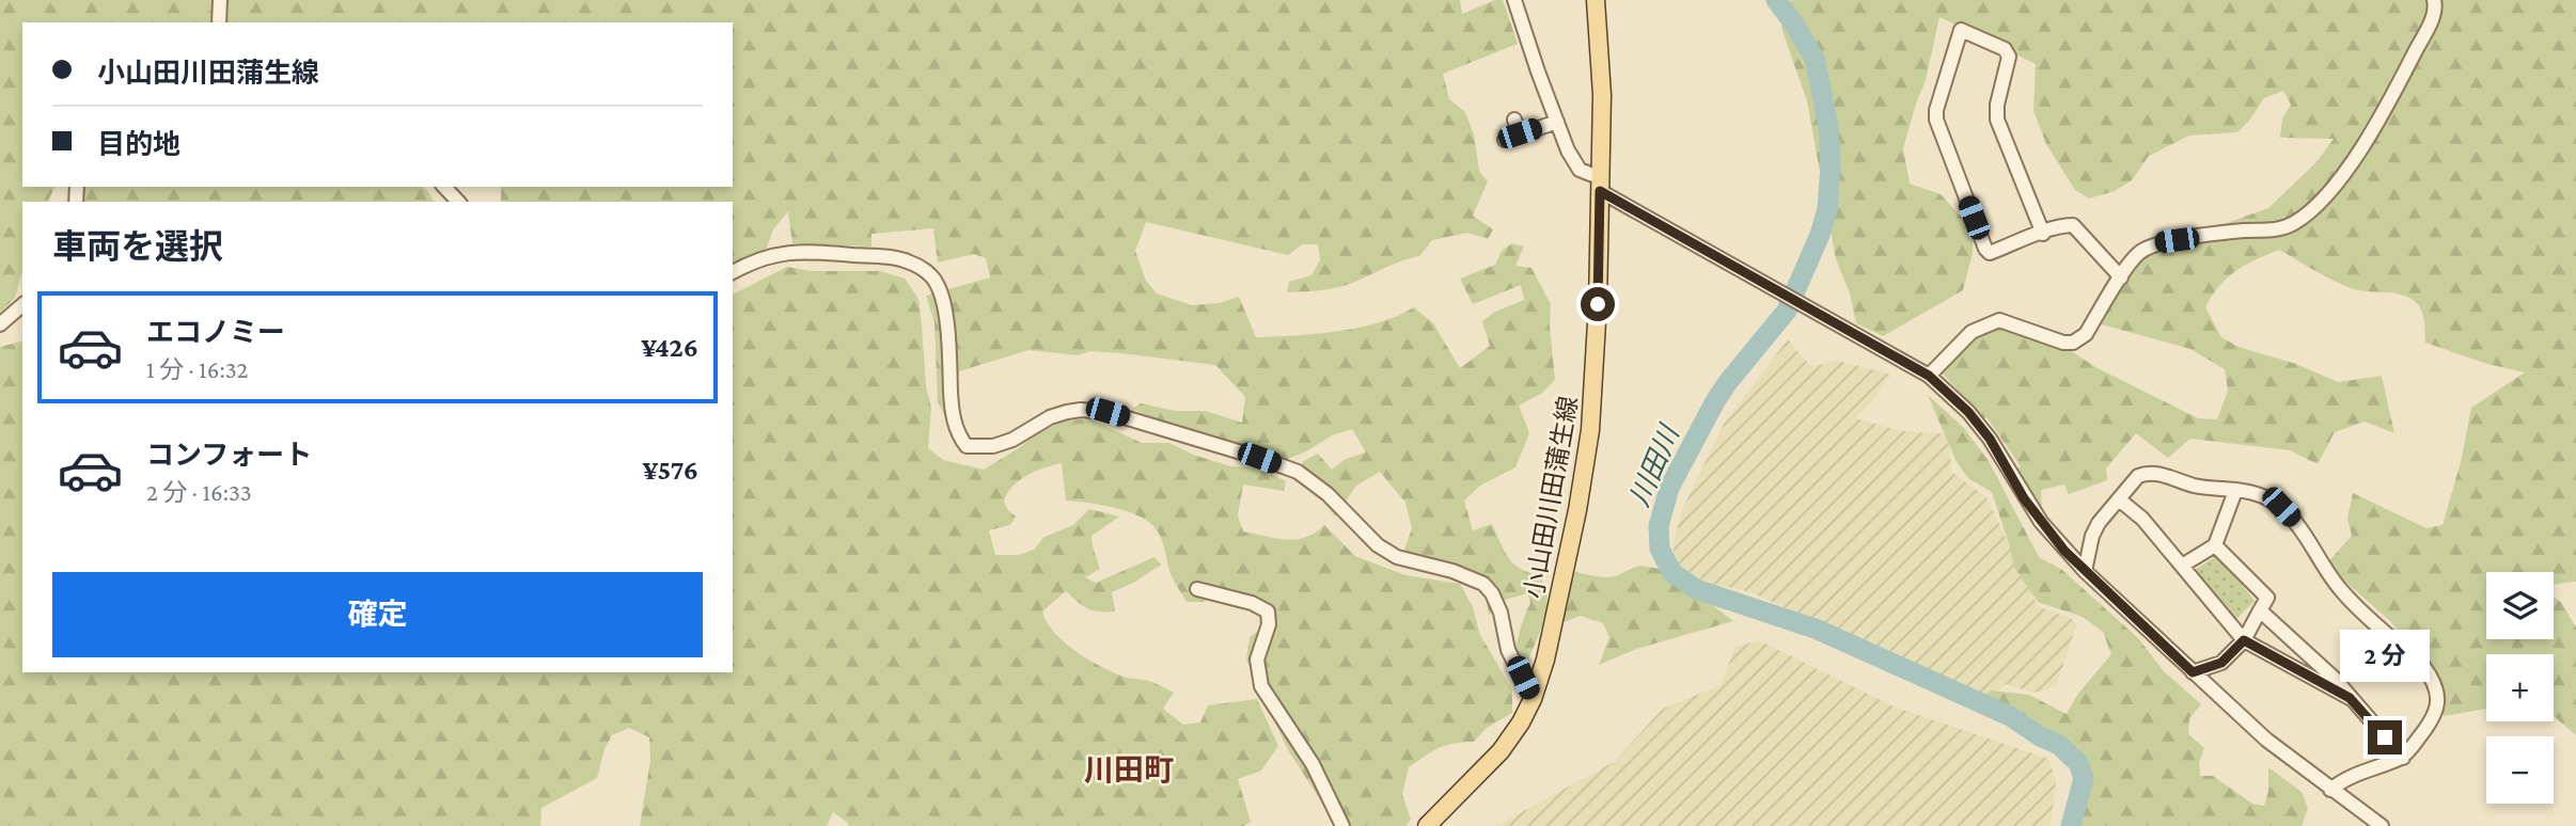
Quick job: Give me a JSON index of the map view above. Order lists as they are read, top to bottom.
{
  "streets": {
    "main road": ["小山田川田蒲生線"]
  },
  "districts": ["川田町"],
  "water": ["川田川"],
  "page": {
    "banner": ["小山田川田蒲生線", "目的地"],
    "heading": "車両を選択",
    "list": [
      {
        "name": "エコノミー",
        "note": "1 分 · 16:32",
        "value": "¥426"
      },
      {
        "name": "コンフォート",
        "note": "2 分 · 16:33",
        "value": "¥576"
      }
    ],
    "buttons": "確定",
    "map_buttons": ["+", "−"],
    "bubble": "2 分"
  }
}
